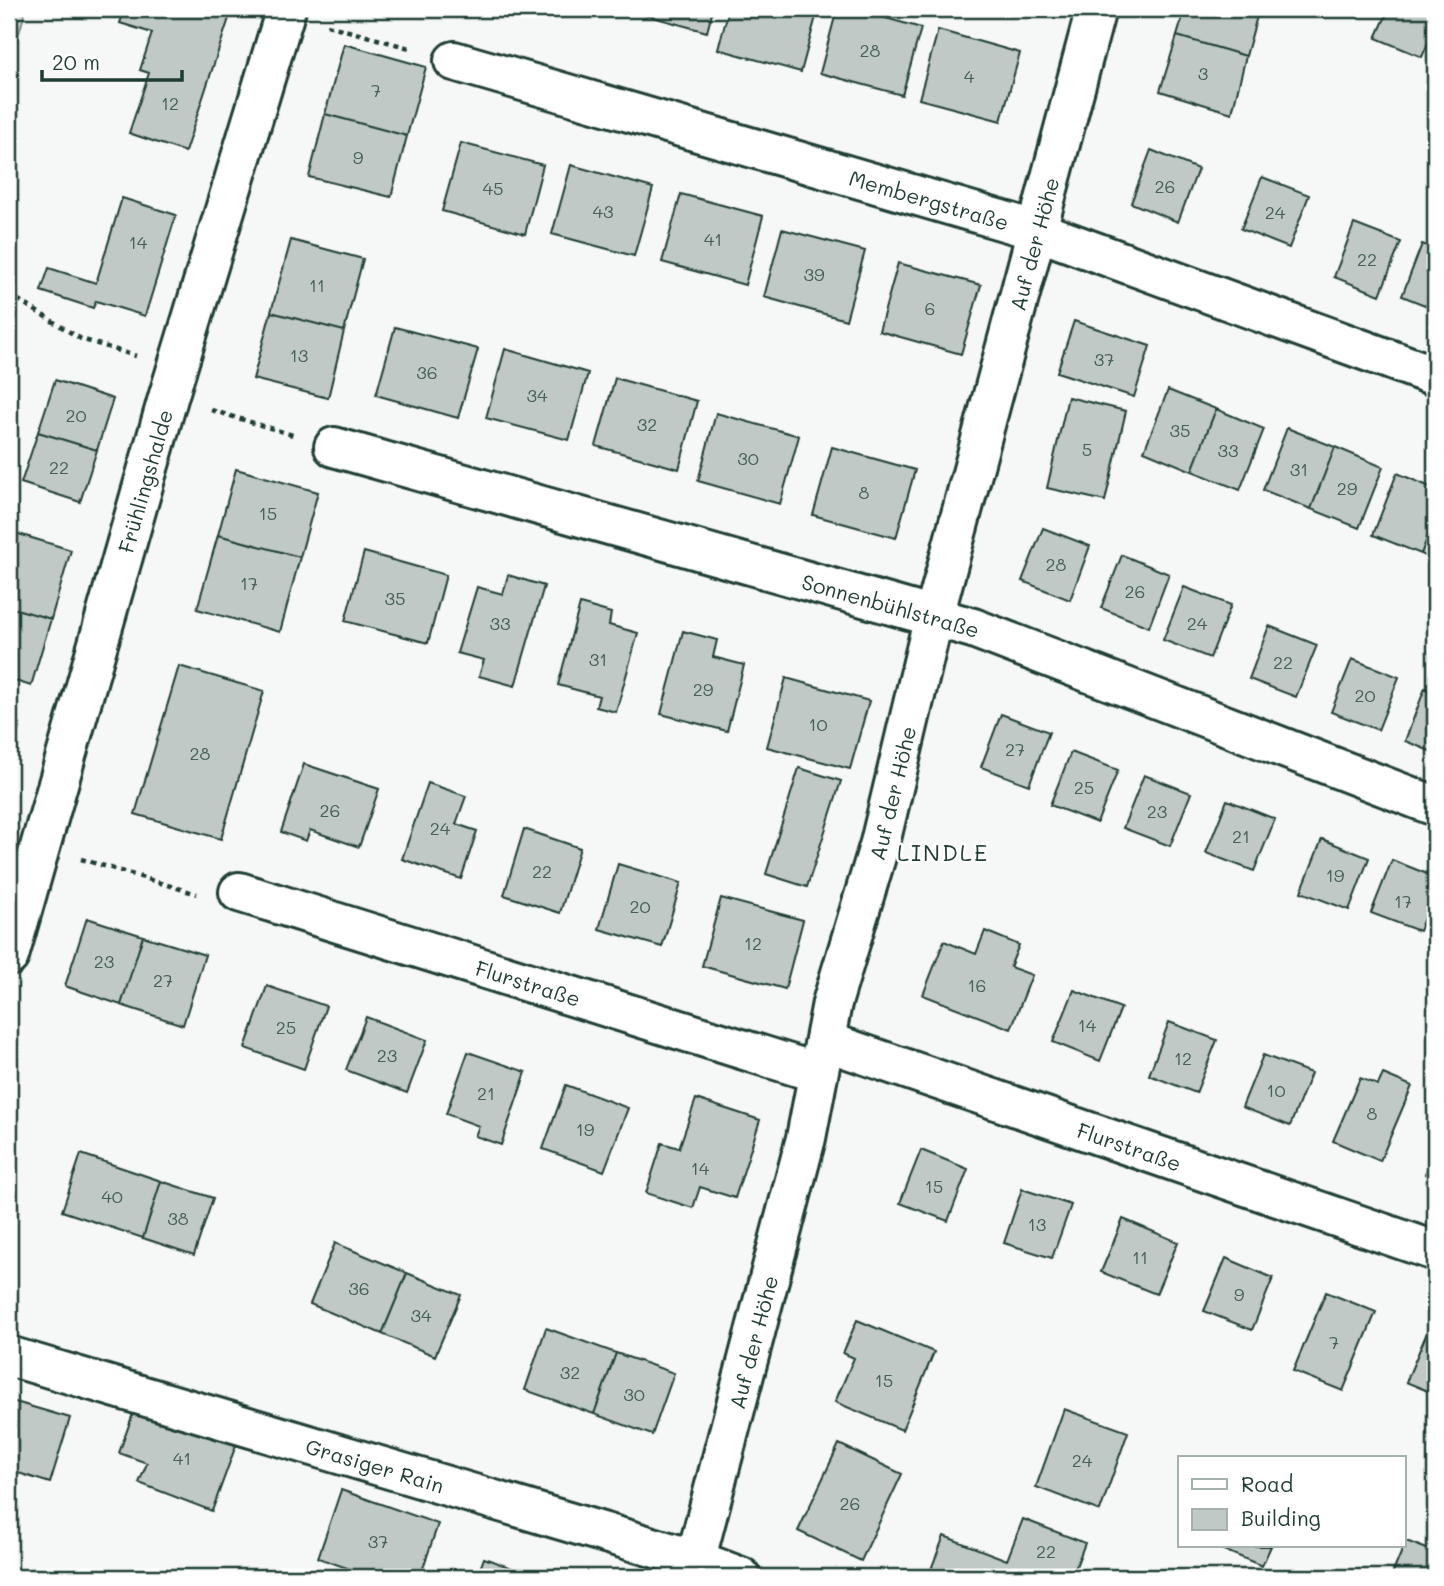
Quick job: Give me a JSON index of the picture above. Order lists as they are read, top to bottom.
{
  "streets": {
    "street": [
      "Membergstraße",
      "Auf der Höhe",
      "Frühlingshalde",
      "Sonnenbühlstraße",
      "Flurstraße",
      "Grasiger Rain"
    ]
  },
  "crossings": [
    ["Membergstraße", "Auf der Höhe"],
    ["Auf der Höhe", "Sonnenbühlstraße"],
    ["Auf der Höhe", "Flurstraße"],
    ["Auf der Höhe", "Grasiger Rain"]
  ],
  "districts": ["LINDLE"],
  "house_numbers": [
    "28",
    "3",
    "4",
    "7",
    "12",
    "9",
    "26",
    "45",
    "43",
    "24",
    "41",
    "14",
    "22",
    "39",
    "11",
    "6",
    "13",
    "37",
    "36",
    "34",
    "20",
    "32",
    "35",
    "5",
    "33",
    "30",
    "22",
    "31",
    "29",
    "8",
    "15",
    "28",
    "17",
    "26",
    "35",
    "33",
    "24",
    "31",
    "22",
    "29",
    "20",
    "10",
    "27",
    "28",
    "25",
    "26",
    "23",
    "24",
    "21",
    "22",
    "19",
    "17",
    "20",
    "12",
    "23",
    "27",
    "16",
    "14",
    "25",
    "23",
    "12",
    "10",
    "21",
    "8",
    "19",
    "14",
    "15",
    "40",
    "38",
    "13",
    "11",
    "36",
    "9",
    "34",
    "7",
    "32",
    "15",
    "30",
    "41",
    "24",
    "26",
    "37",
    "22"
  ],
  "legend": ["Road", "Building"],
  "scale_bar": "20 m"
}
